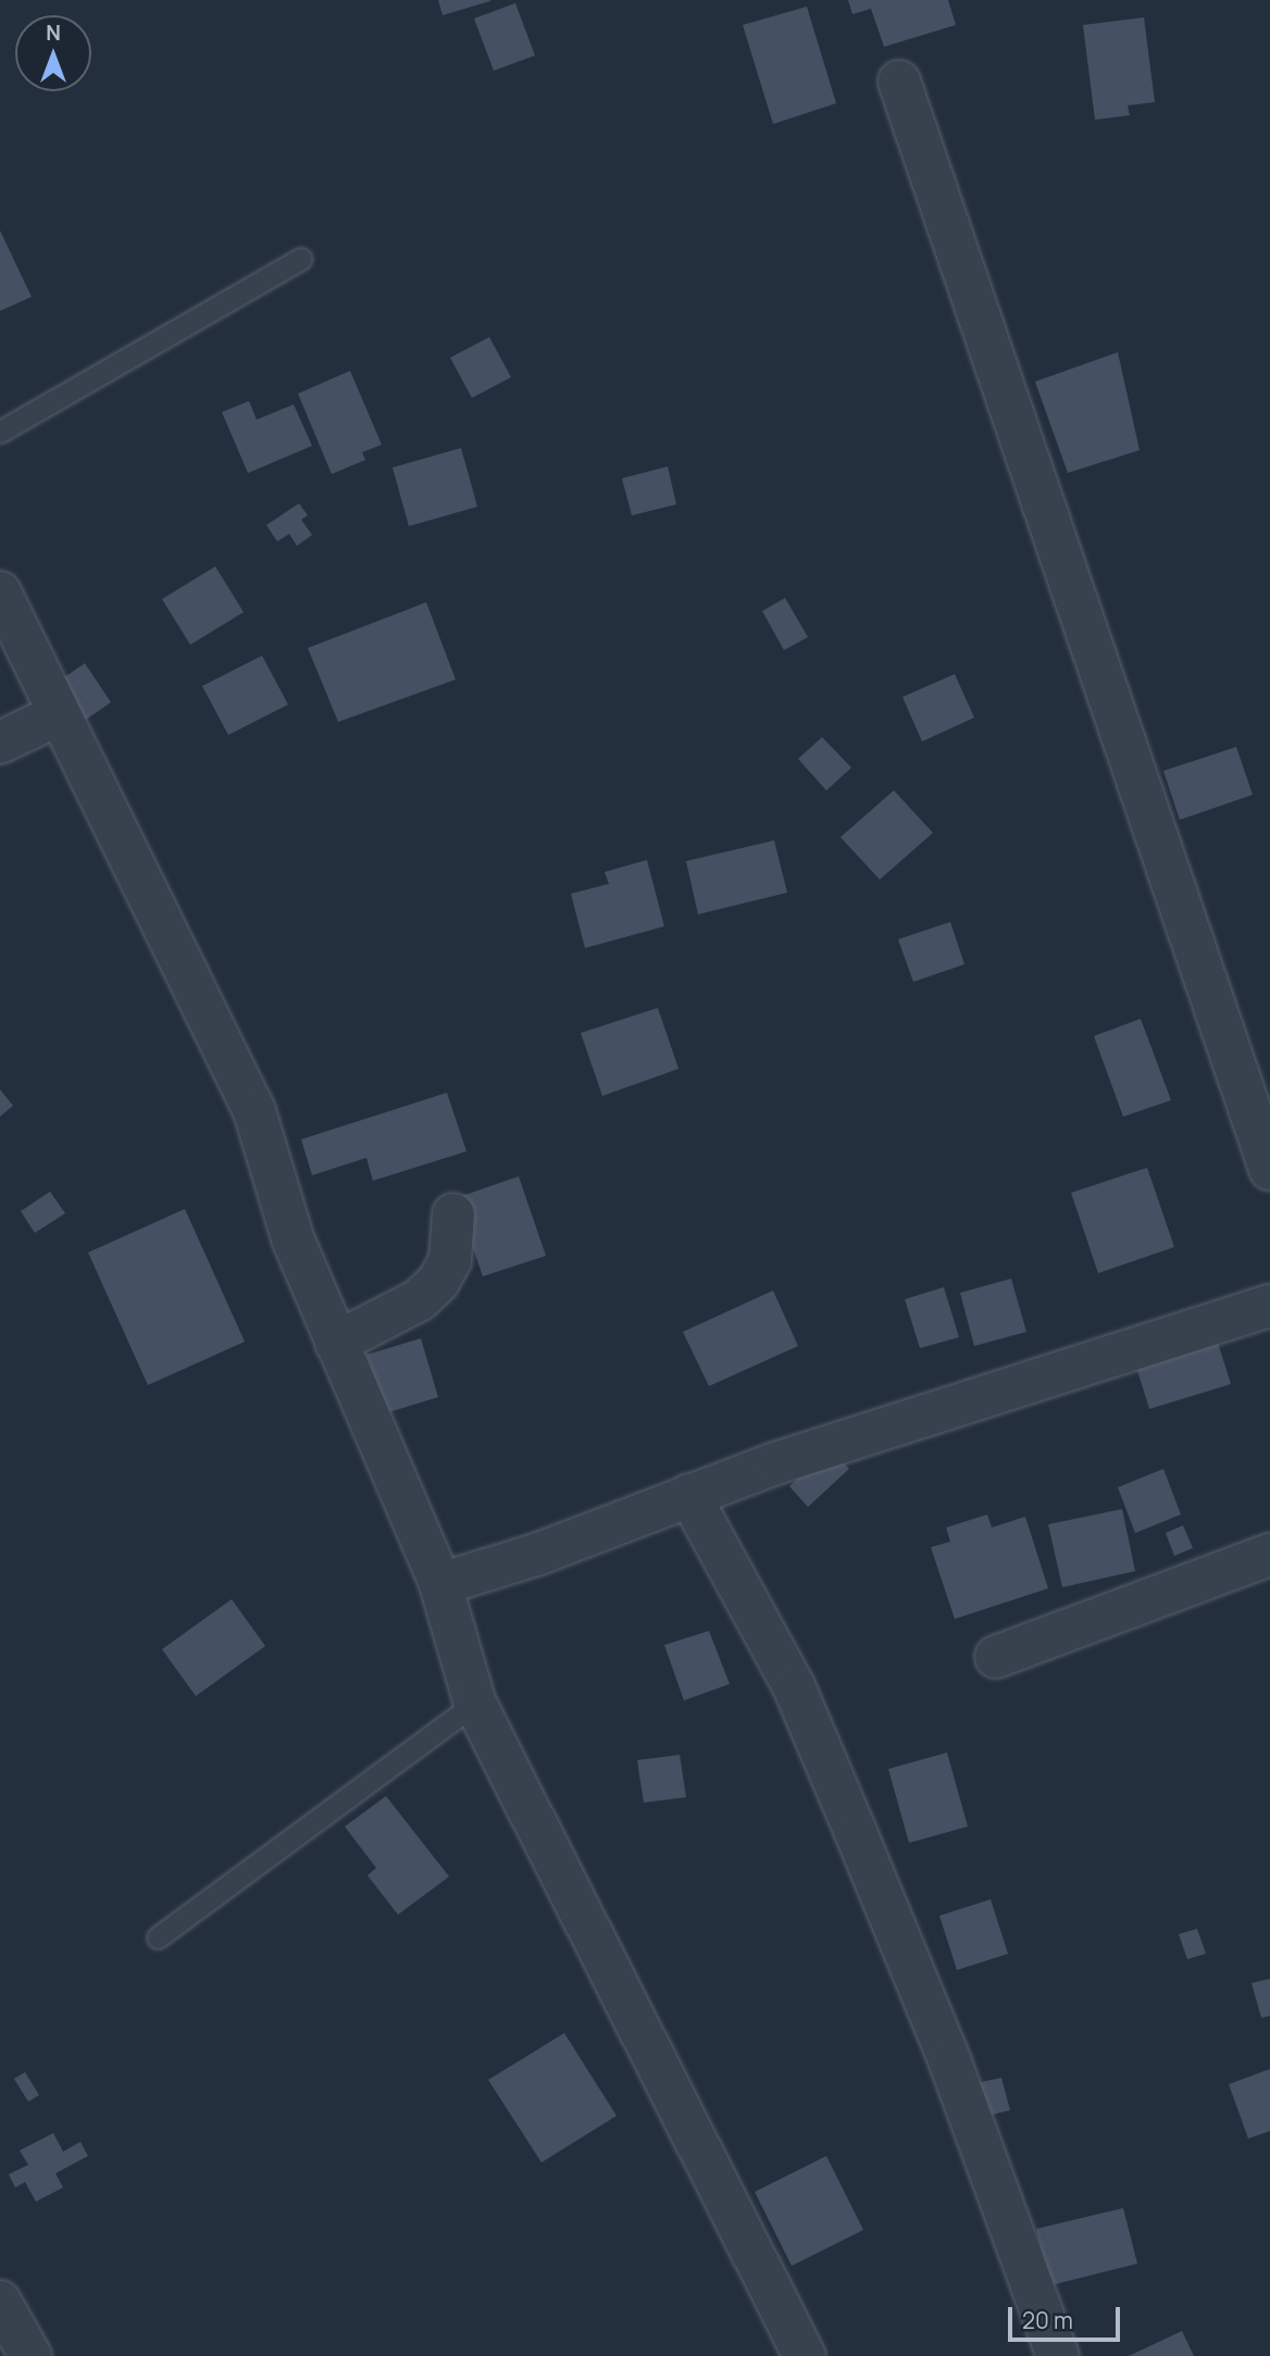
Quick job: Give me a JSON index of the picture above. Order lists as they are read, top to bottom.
{
  "scale_bar": "20 m",
  "north": "top"
}
